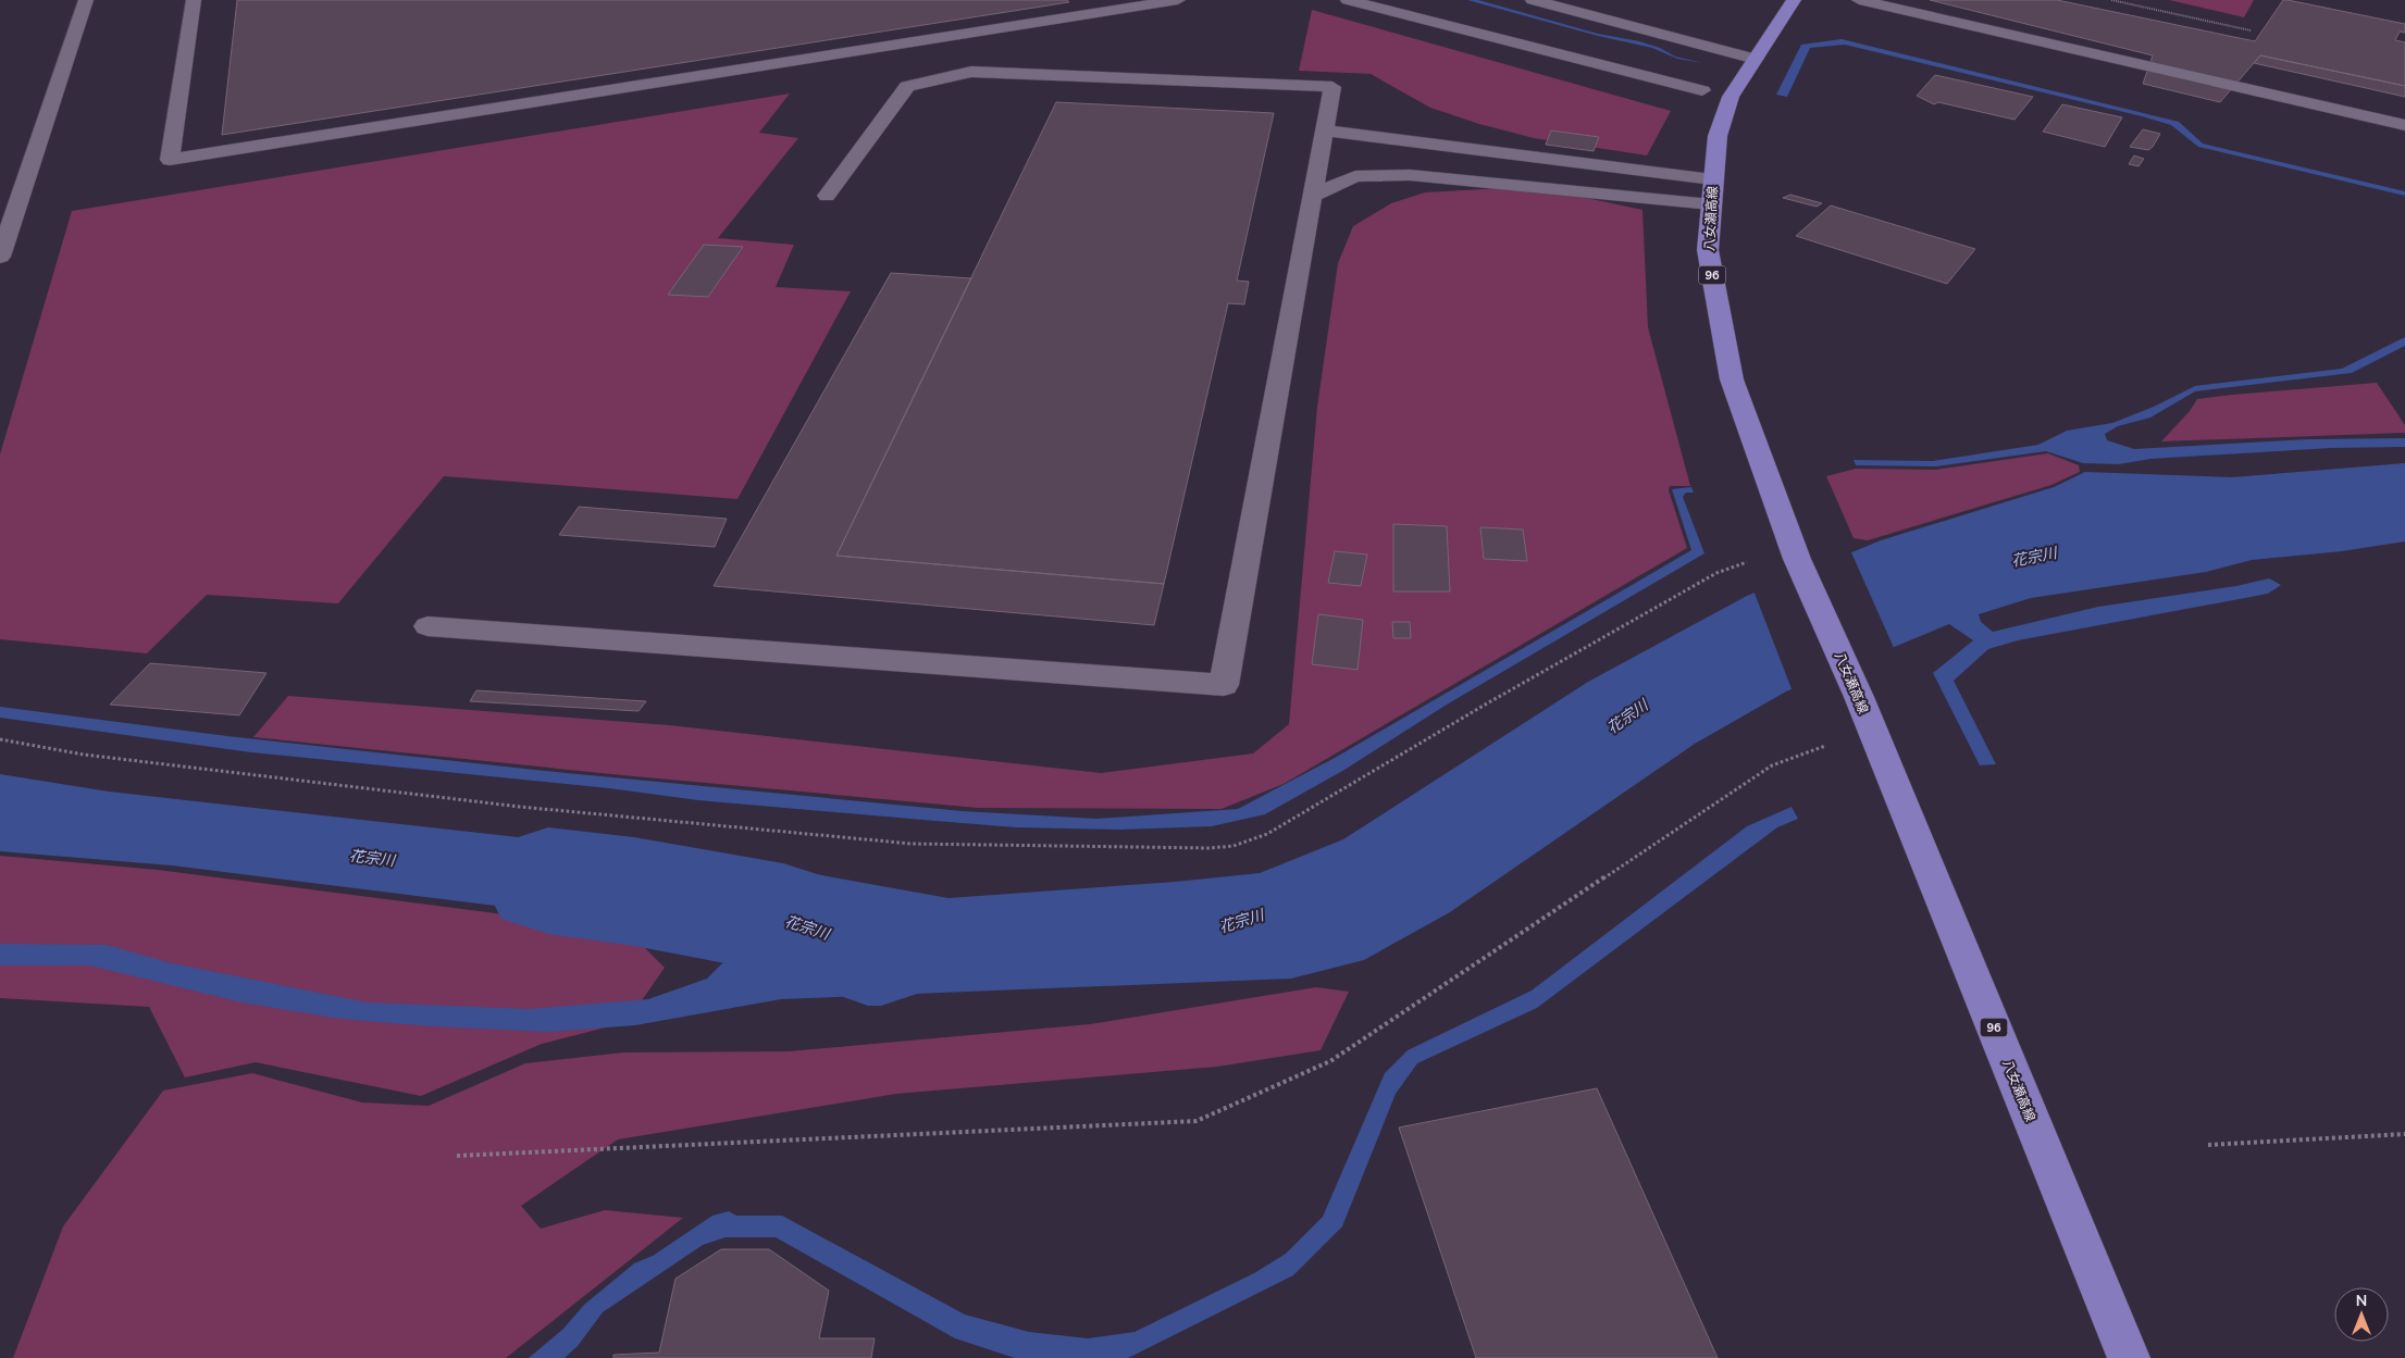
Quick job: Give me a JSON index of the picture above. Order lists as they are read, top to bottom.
{
  "streets": {
    "main road": ["八女瀬高線", "96"]
  },
  "water": ["花宗川"],
  "north": "top"
}
